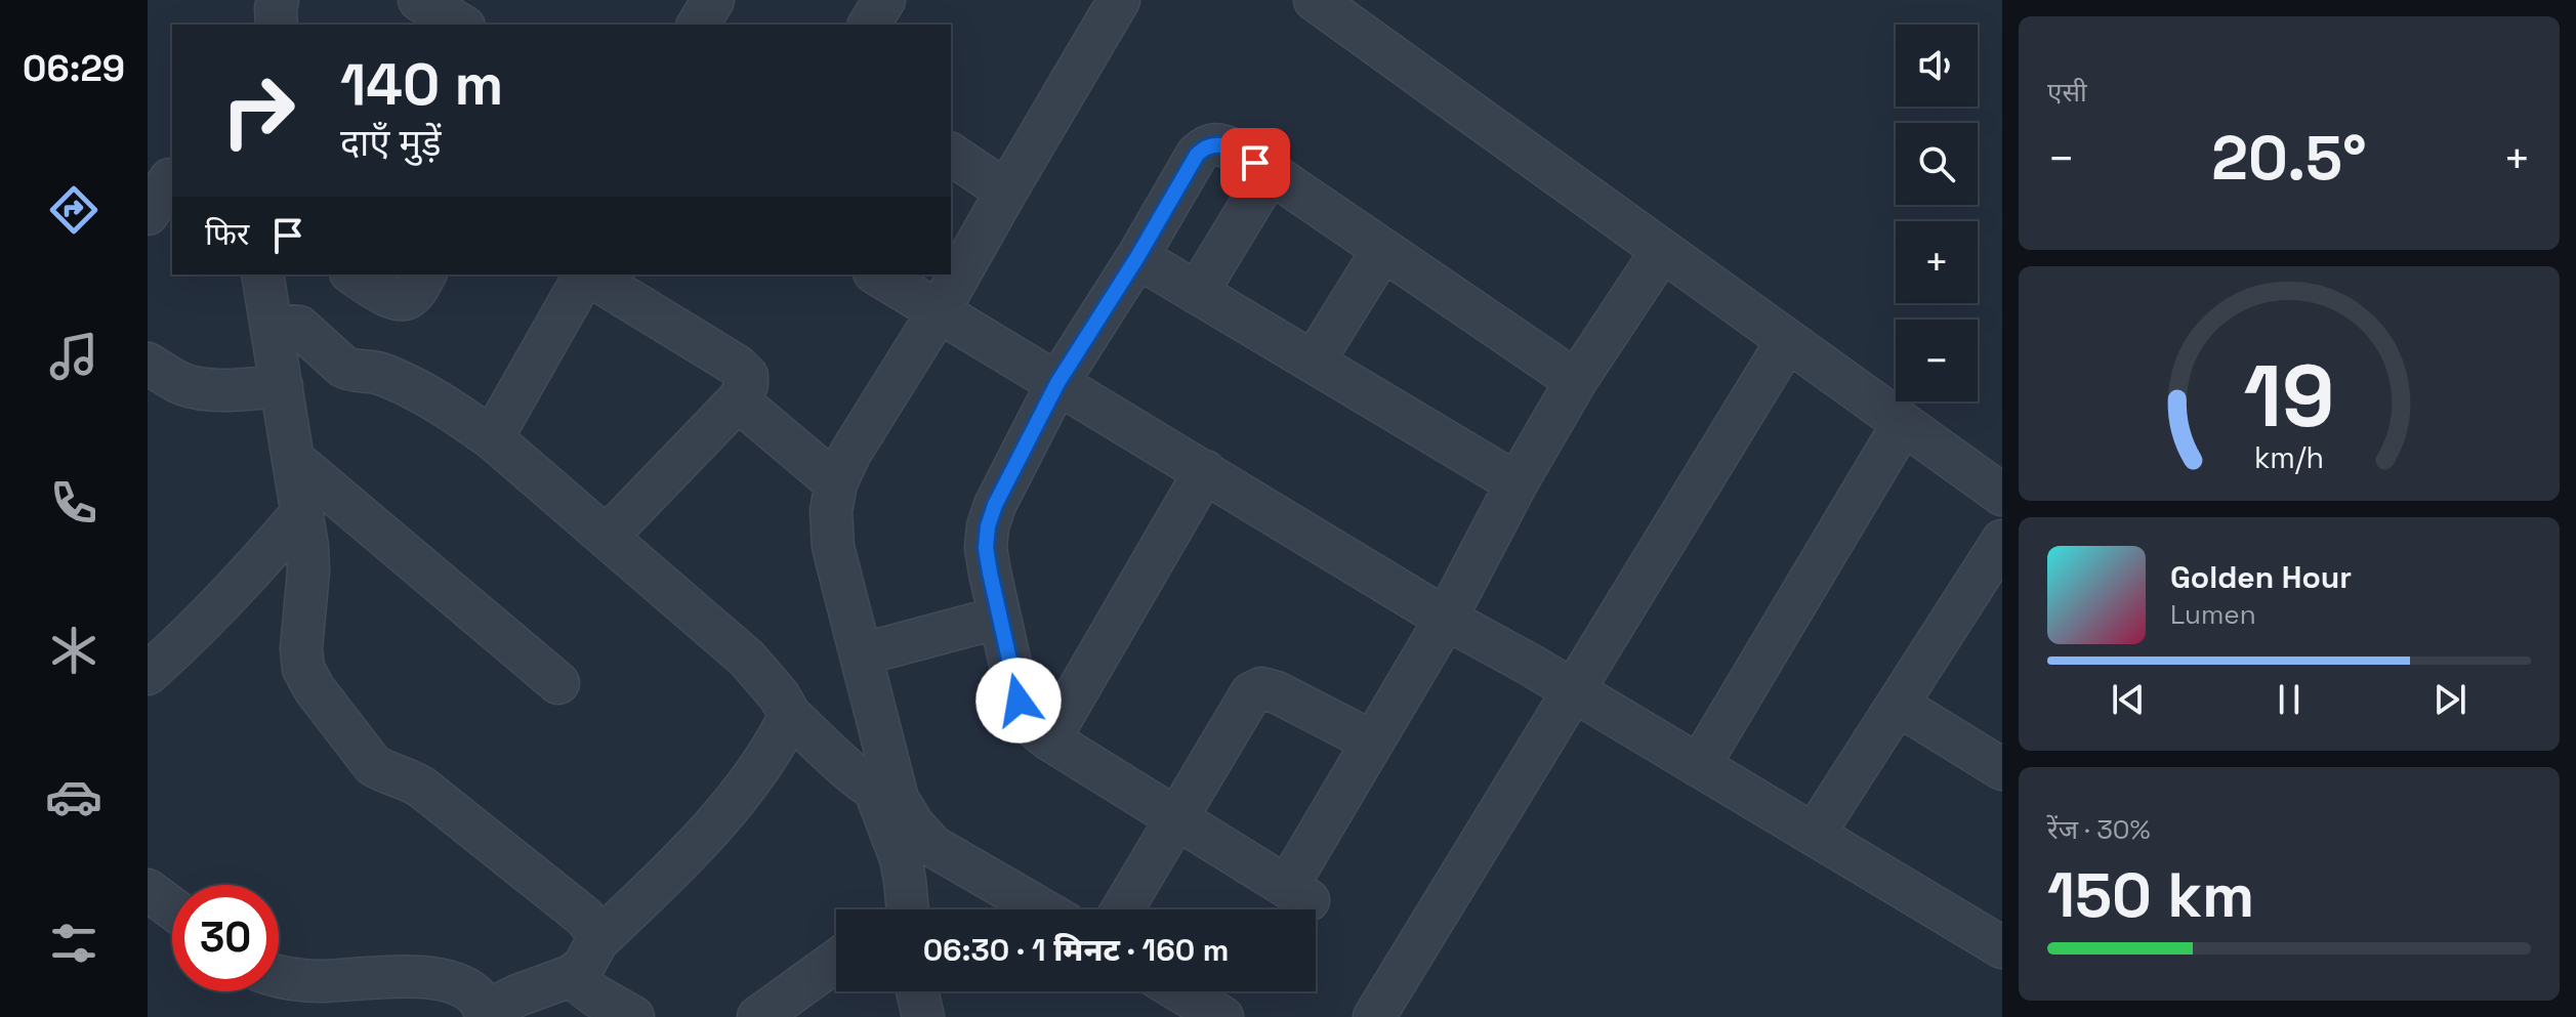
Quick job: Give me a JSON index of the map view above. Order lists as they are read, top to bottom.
{
  "page": {
    "tabs": "06:29",
    "tile": [
      "एसी",
      ["रेंज · 30%", "150 km"]
    ],
    "map_buttons": ["+", "−"],
    "turn": ["140 m", "दाएँ मुड़ें"],
    "heat": ["−", "20.5°", "+"],
    "then": "फिर",
    "song": ["Golden Hour", "Lumen"],
    "limit": "30",
    "trip": "06:30 · 1 मिनट · 160 m",
    "gauge": ["19", "km/h"]
  }
}
